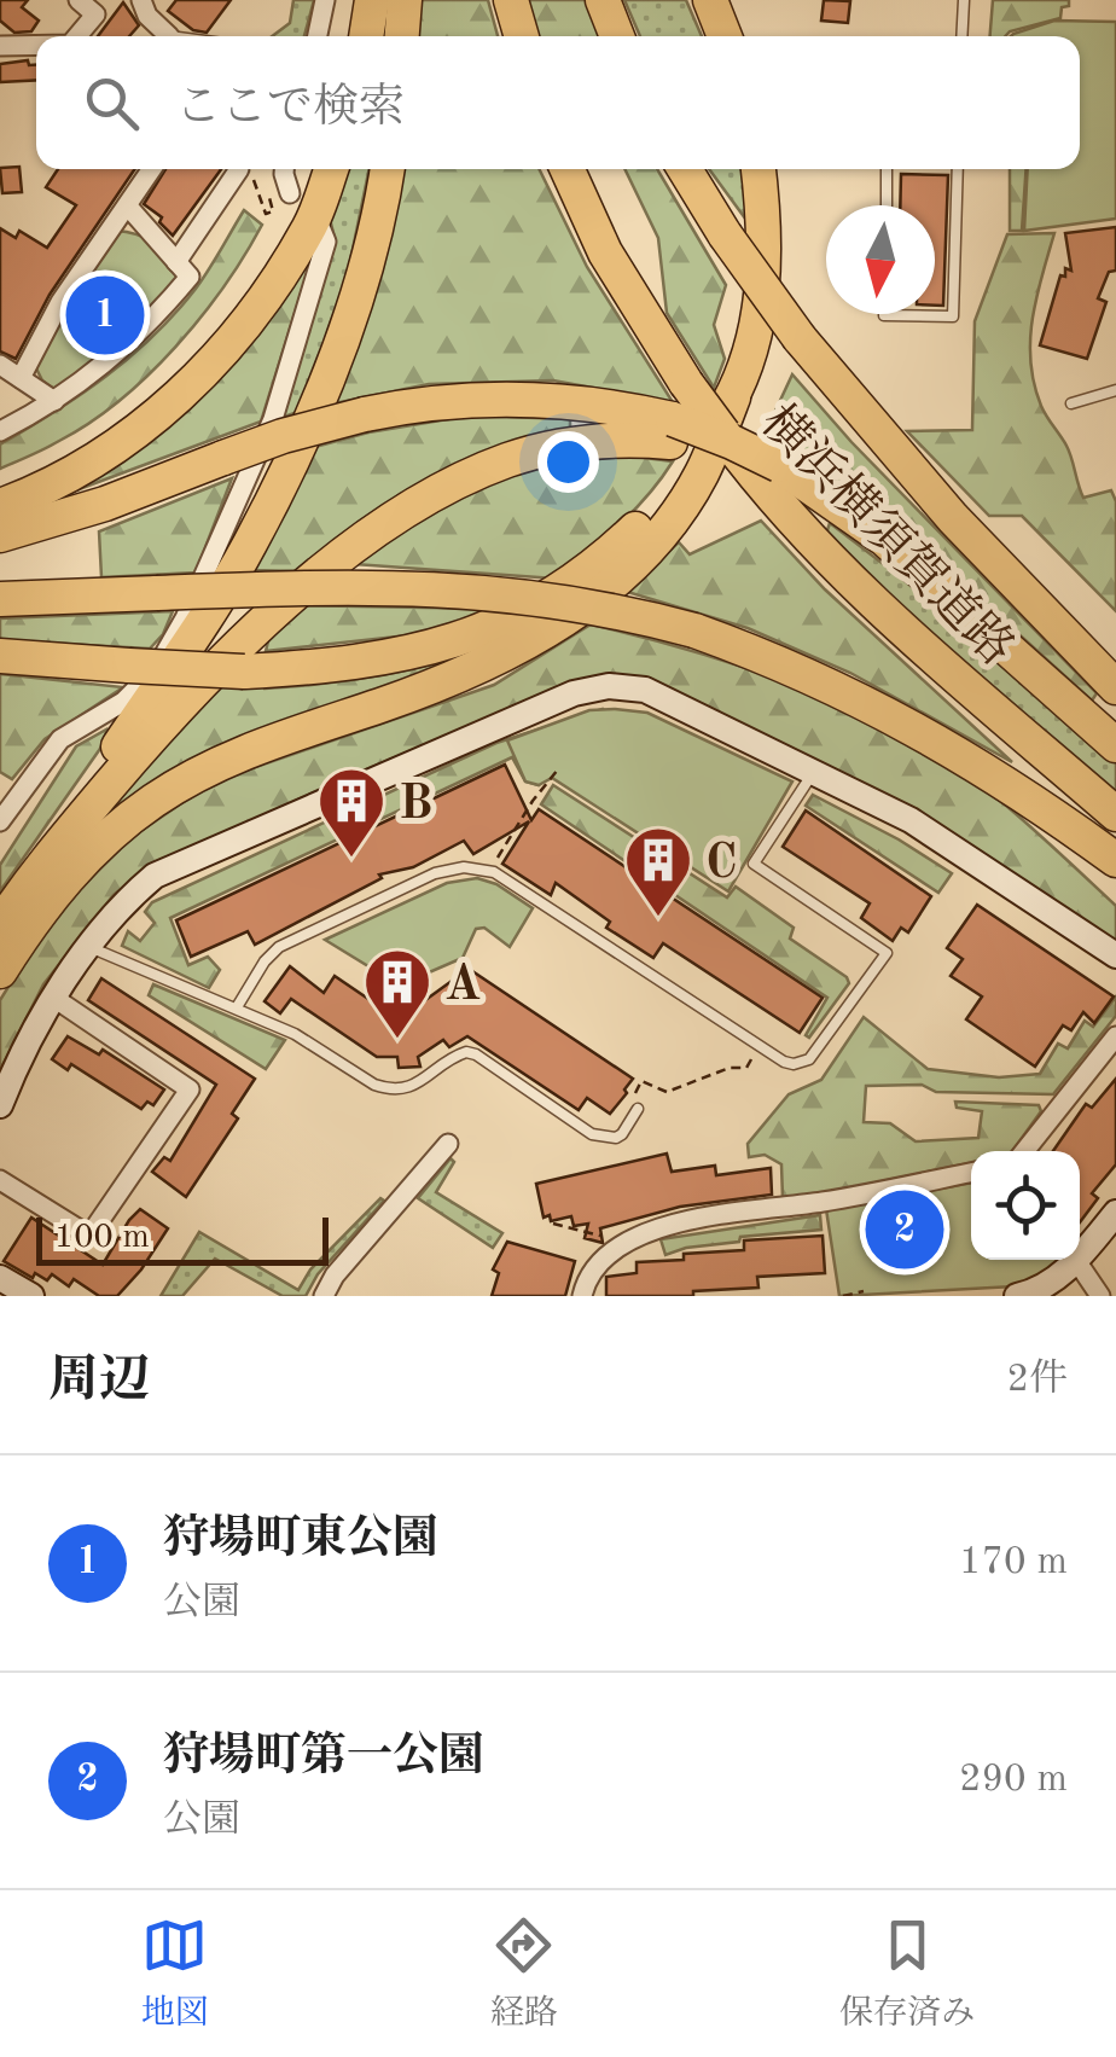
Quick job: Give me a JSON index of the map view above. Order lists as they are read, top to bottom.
{
  "streets": {
    "highway": ["横浜横須賀道路"]
  },
  "places": {
    "building": ["B", "C", "A"]
  },
  "scale_bar": "100 m",
  "north": "bottom",
  "page": {
    "search": "ここで検索",
    "pins": ["1", "2"],
    "scale": "100 m",
    "heading": ["周辺", "2件"],
    "list": [
      {
        "mark": "1",
        "name": "狩場町東公園",
        "note": "公園",
        "value": "170 m"
      },
      {
        "mark": "2",
        "name": "狩場町第一公園",
        "note": "公園",
        "value": "290 m"
      }
    ],
    "nav": ["地図", "経路", "保存済み"]
  }
}
